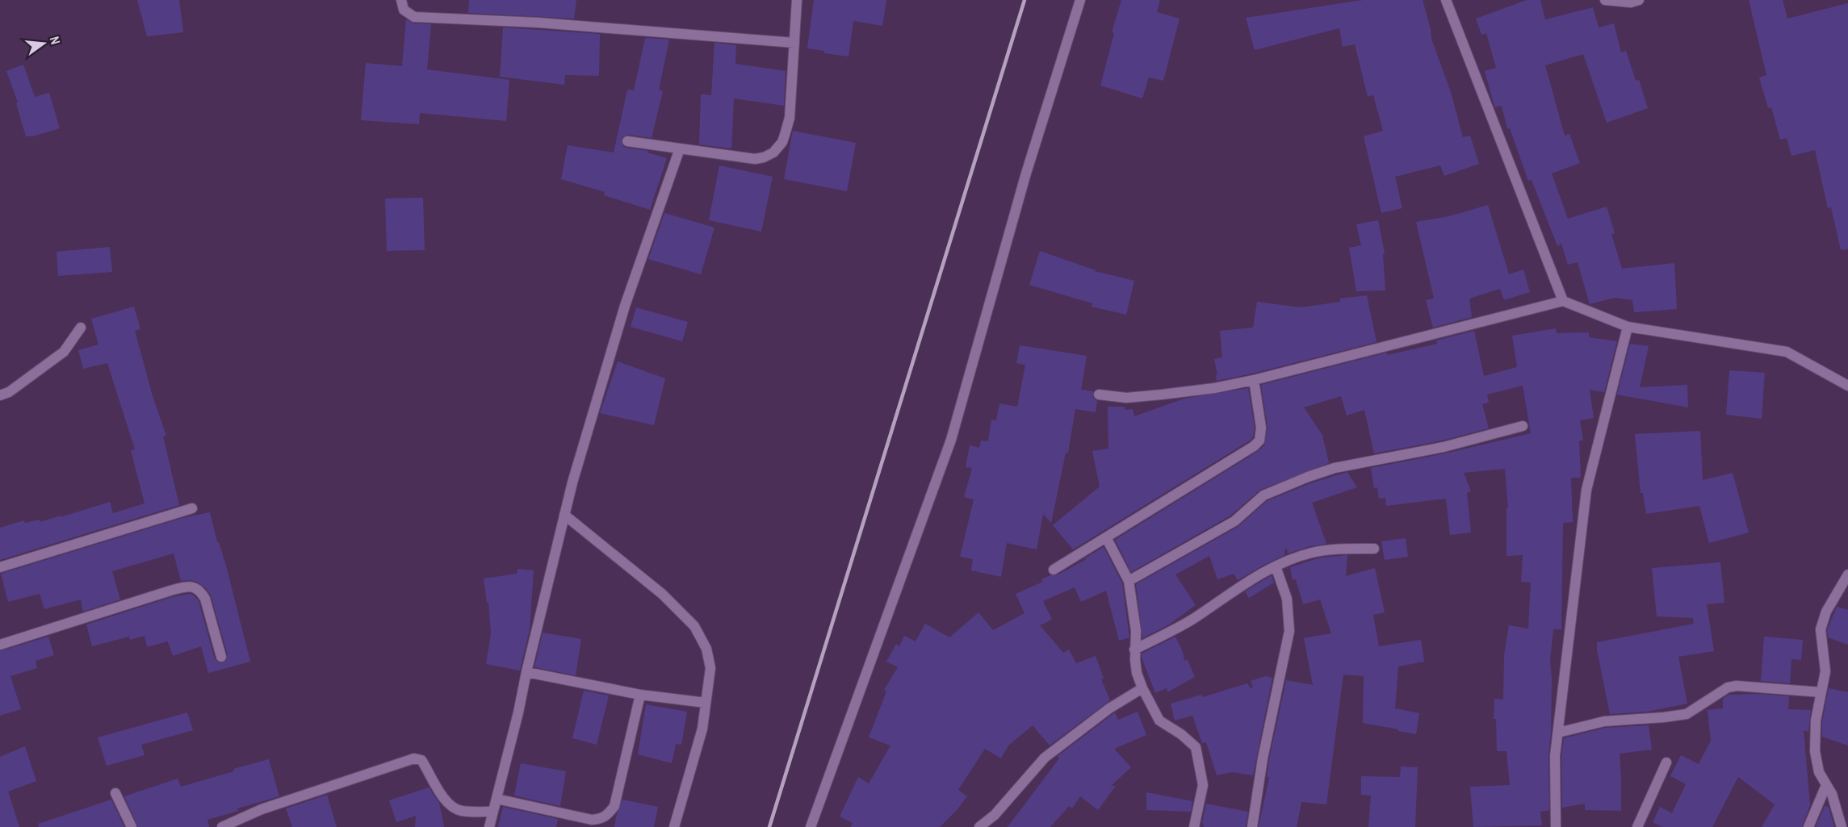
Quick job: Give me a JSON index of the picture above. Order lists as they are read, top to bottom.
{
  "north": "right"
}
